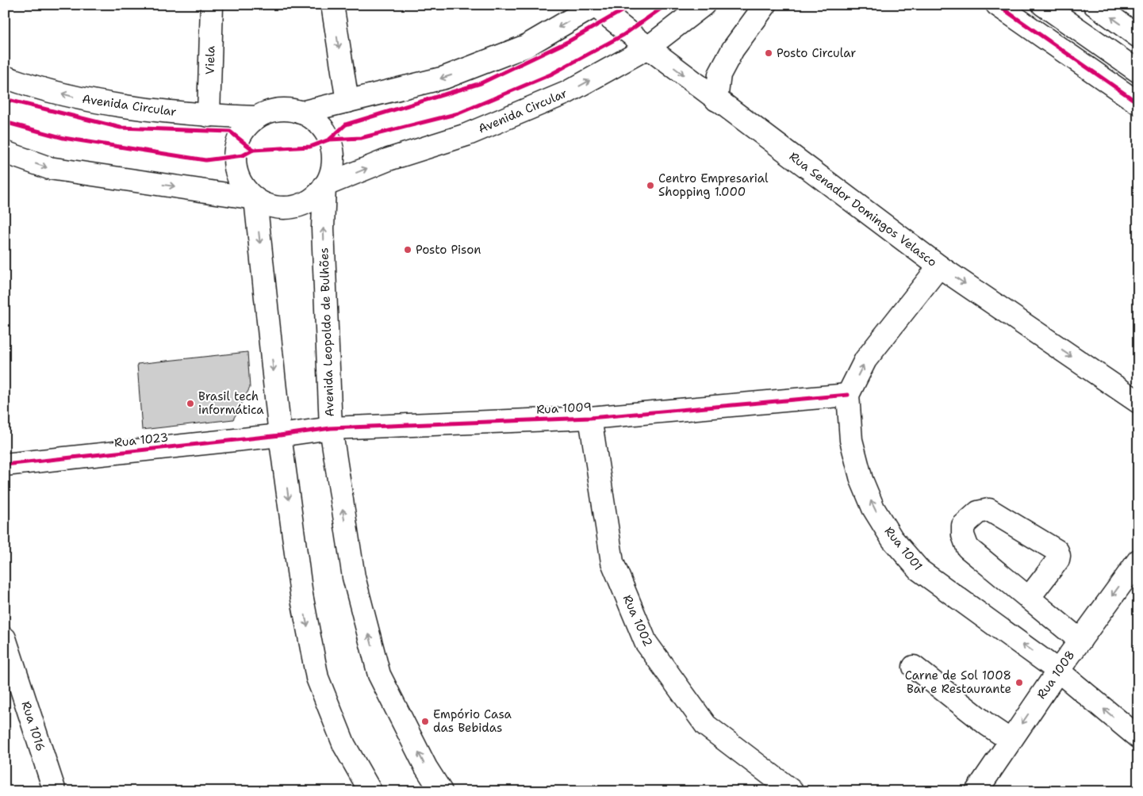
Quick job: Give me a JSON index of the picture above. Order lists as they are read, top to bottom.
{
  "streets": {
    "street": [
      "Viela",
      "Avenida Circular",
      "Rua Senador Domingos Velasco",
      "Avenida Leopoldo de Bulhões",
      "Rua 1009",
      "Rua 1023",
      "Rua 1001",
      "Rua 1002",
      "Rua 1008",
      "Rua 1016"
    ]
  },
  "crossings": [
    ["Viela", "Avenida Circular"],
    ["Avenida Circular", "Rua Senador Domingos Velasco"],
    ["Avenida Circular", "Avenida Leopoldo de Bulhões"],
    ["Rua Senador Domingos Velasco", "Rua 1001"],
    ["Avenida Leopoldo de Bulhões", "Rua 1009"],
    ["Rua 1009", "Rua 1023"],
    ["Rua 1009", "Rua 1001"],
    ["Rua 1009", "Rua 1002"],
    ["Rua 1001", "Rua 1008"]
  ],
  "one_way": ["Rua Senador Domingos Velasco", "Rua 1001", "Rua 1008"],
  "places": [
    "Posto Circular",
    "Centro Empresarial Shopping 1.000",
    "Posto Pison",
    "Brasil tech informática",
    "Carne de Sol 1008 Bar e Restaurante",
    "Empório Casa das Bebidas"
  ]
}
